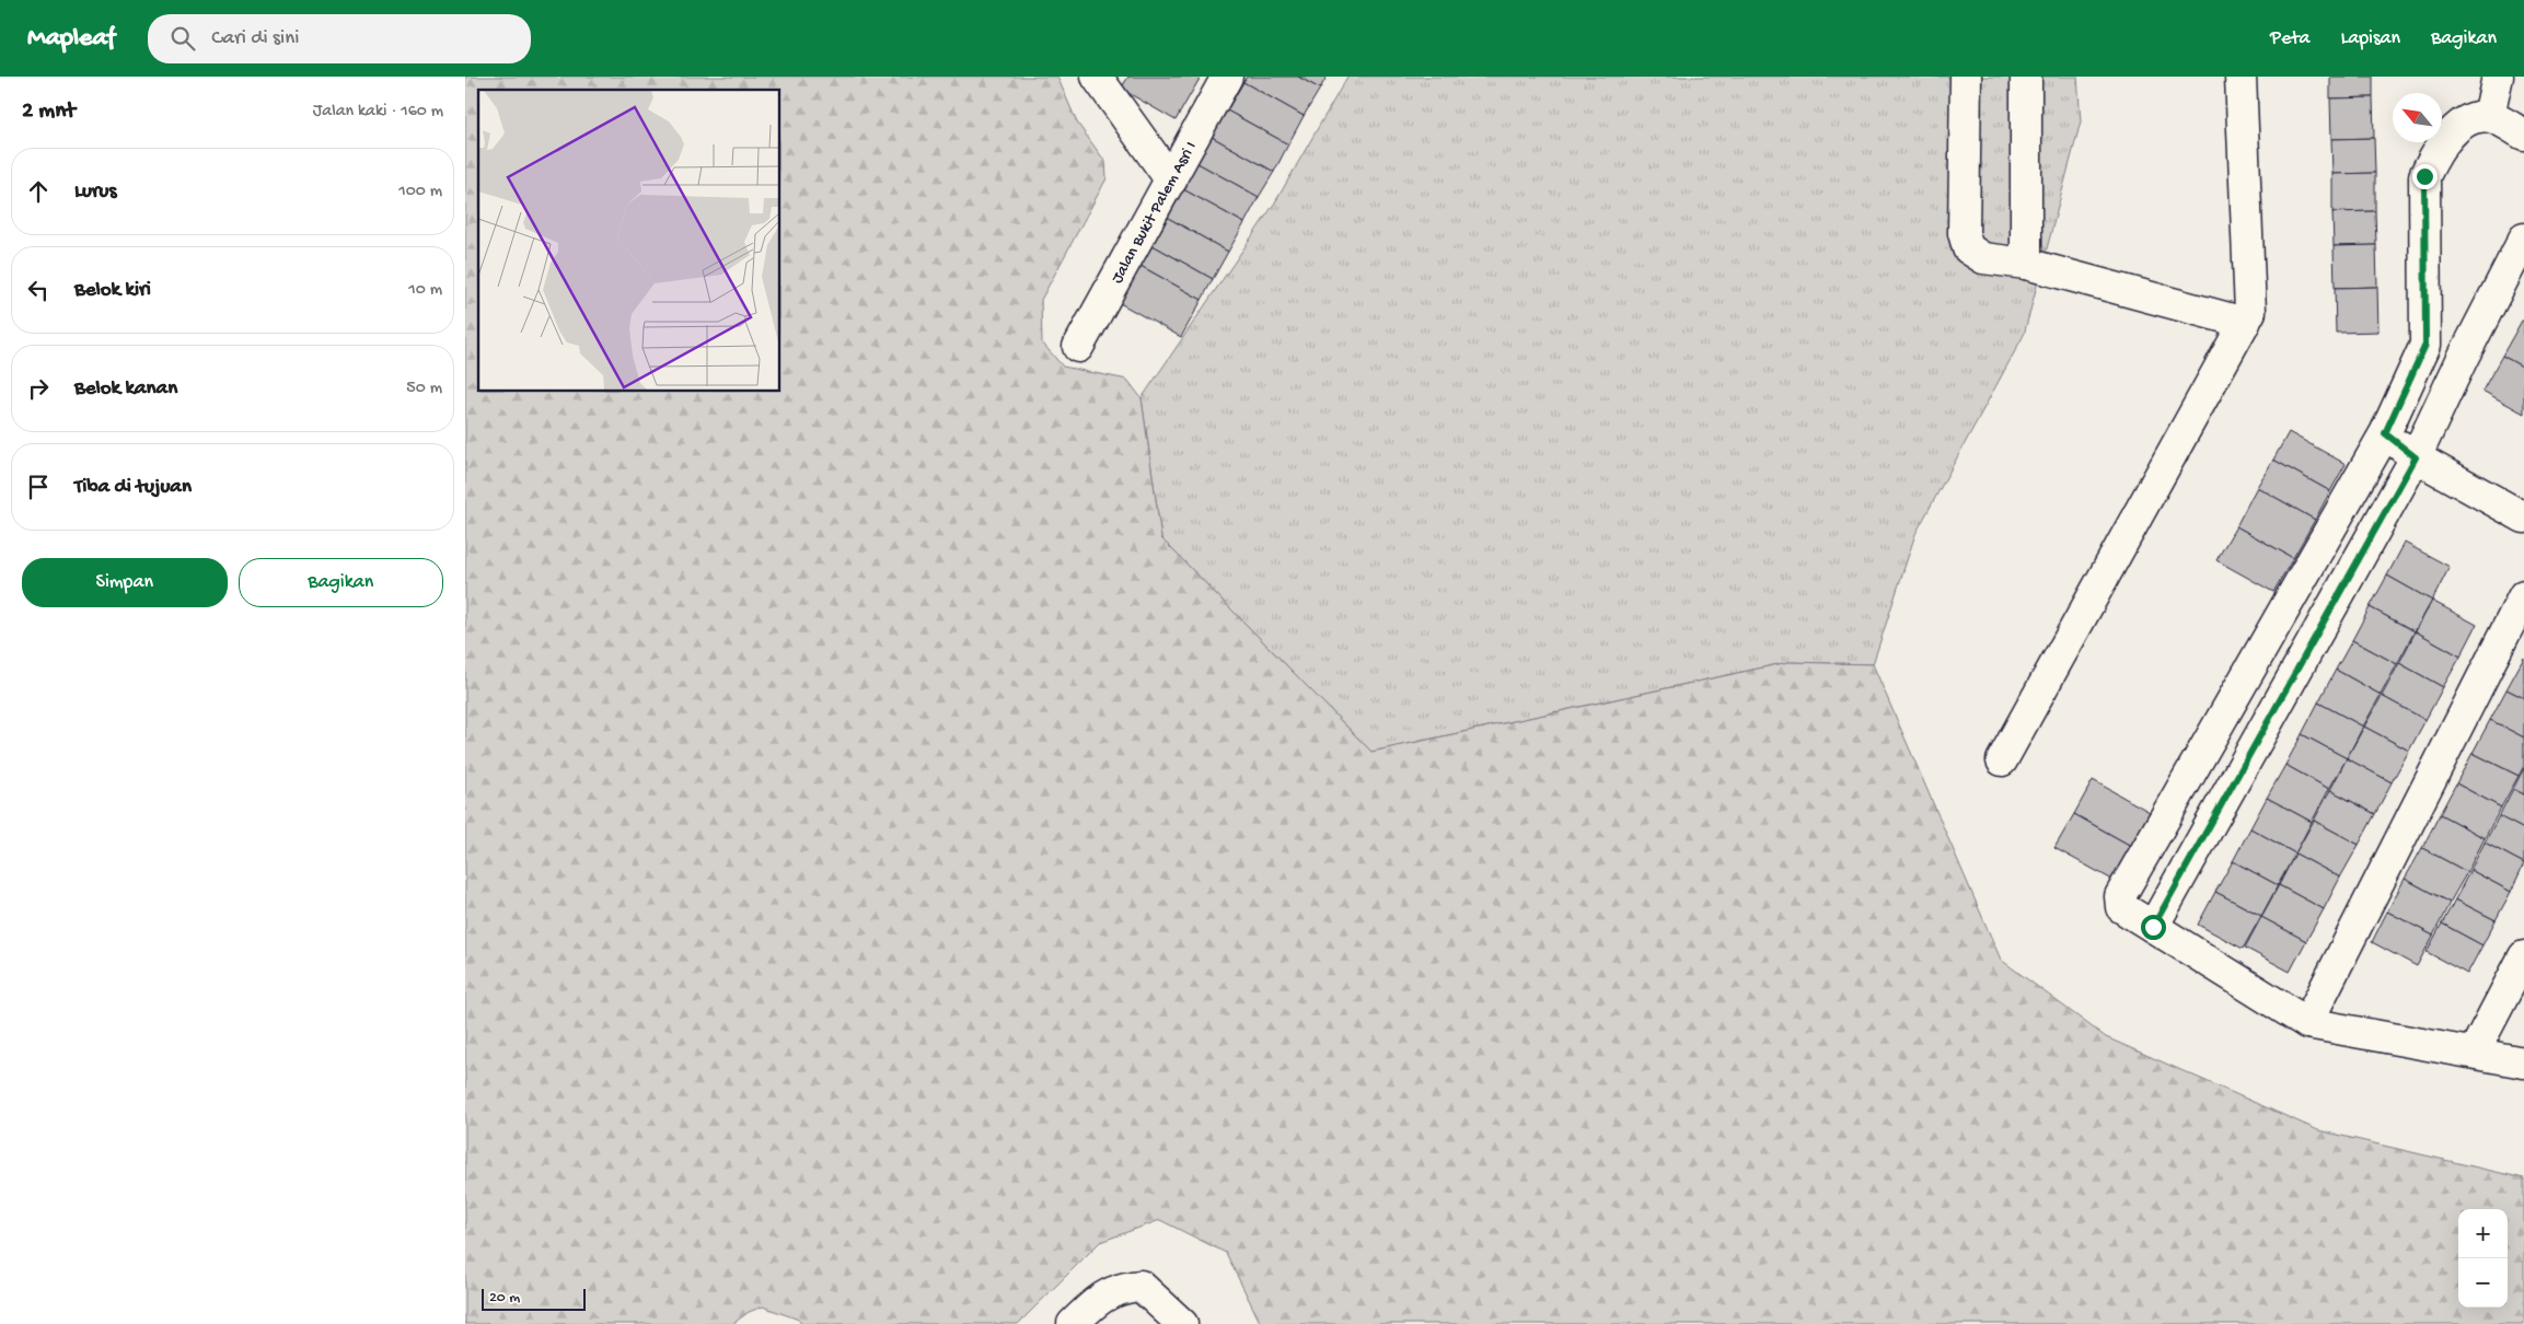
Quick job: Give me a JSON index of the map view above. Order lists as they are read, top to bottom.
{
  "streets": {
    "street": ["Jalan Bukit Palem Asri I"]
  },
  "scale_bar": "20 m",
  "north": "top left",
  "page": {
    "header": "Mapleaf",
    "search": "Cari di sini",
    "nav": ["Peta", "Lapisan", "Bagikan"],
    "heading": ["2 mnt", "Jalan kaki · 160 m"],
    "list": [
      ["Lurus", "100 m"],
      ["Belok kiri", "10 m"],
      ["Belok kanan", "50 m"],
      "Tiba di tujuan"
    ],
    "buttons": ["Simpan", "Bagikan"],
    "map_buttons": ["+", "−"],
    "scale": "20 m"
  }
}
